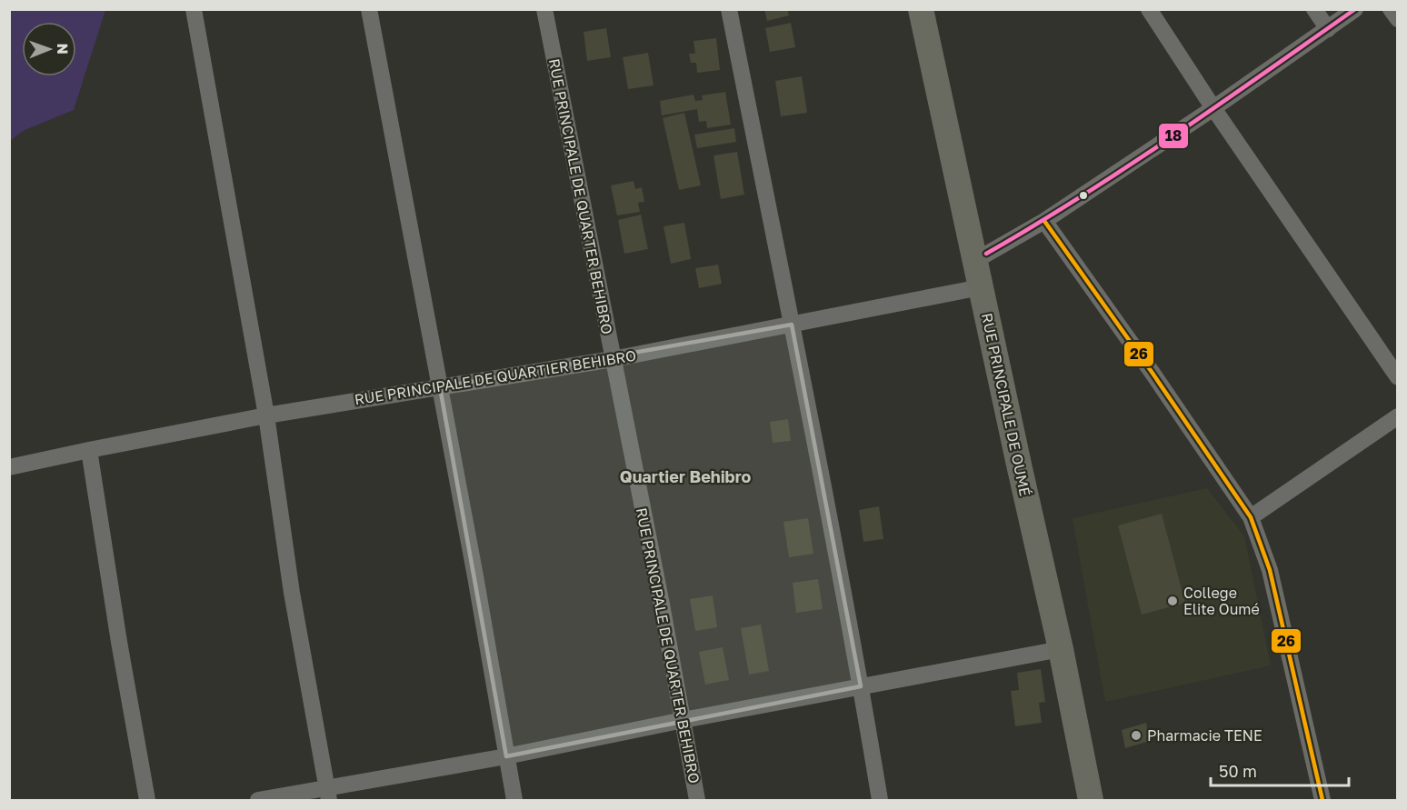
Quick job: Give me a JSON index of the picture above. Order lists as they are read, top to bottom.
{
  "streets": {
    "main road": ["RUE PRINCIPALE DE OUMÉ"],
    "street": ["RUE PRINCIPALE DE QUARTER BEHIBRO", "RUE PRINCIPALE DE QUARTIER BEHIBRO"]
  },
  "crossings": [
    ["RUE PRINCIPALE DE QUARTER BEHIBRO", "RUE PRINCIPALE DE QUARTIER BEHIBRO"],
    ["RUE PRINCIPALE DE QUARTIER BEHIBRO", "RUE PRINCIPALE DE OUMÉ"]
  ],
  "districts": ["Quartier Behibro"],
  "places": ["College Elite Oumé", "Pharmacie TENE"],
  "lines": ["transit line 18", "transit line 26"],
  "scale_bar": "50 m",
  "north": "right"
}
